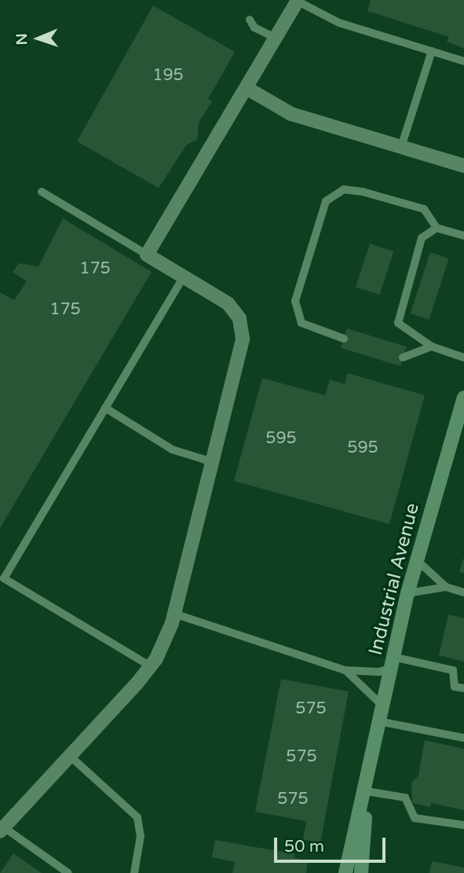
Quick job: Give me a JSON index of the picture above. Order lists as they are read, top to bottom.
{
  "streets": {
    "main road": ["Industrial Avenue"]
  },
  "house_numbers": [
    "195",
    "175",
    "175",
    "595",
    "595",
    "575",
    "575",
    "575"
  ],
  "scale_bar": "50 m",
  "north": "left"
}
